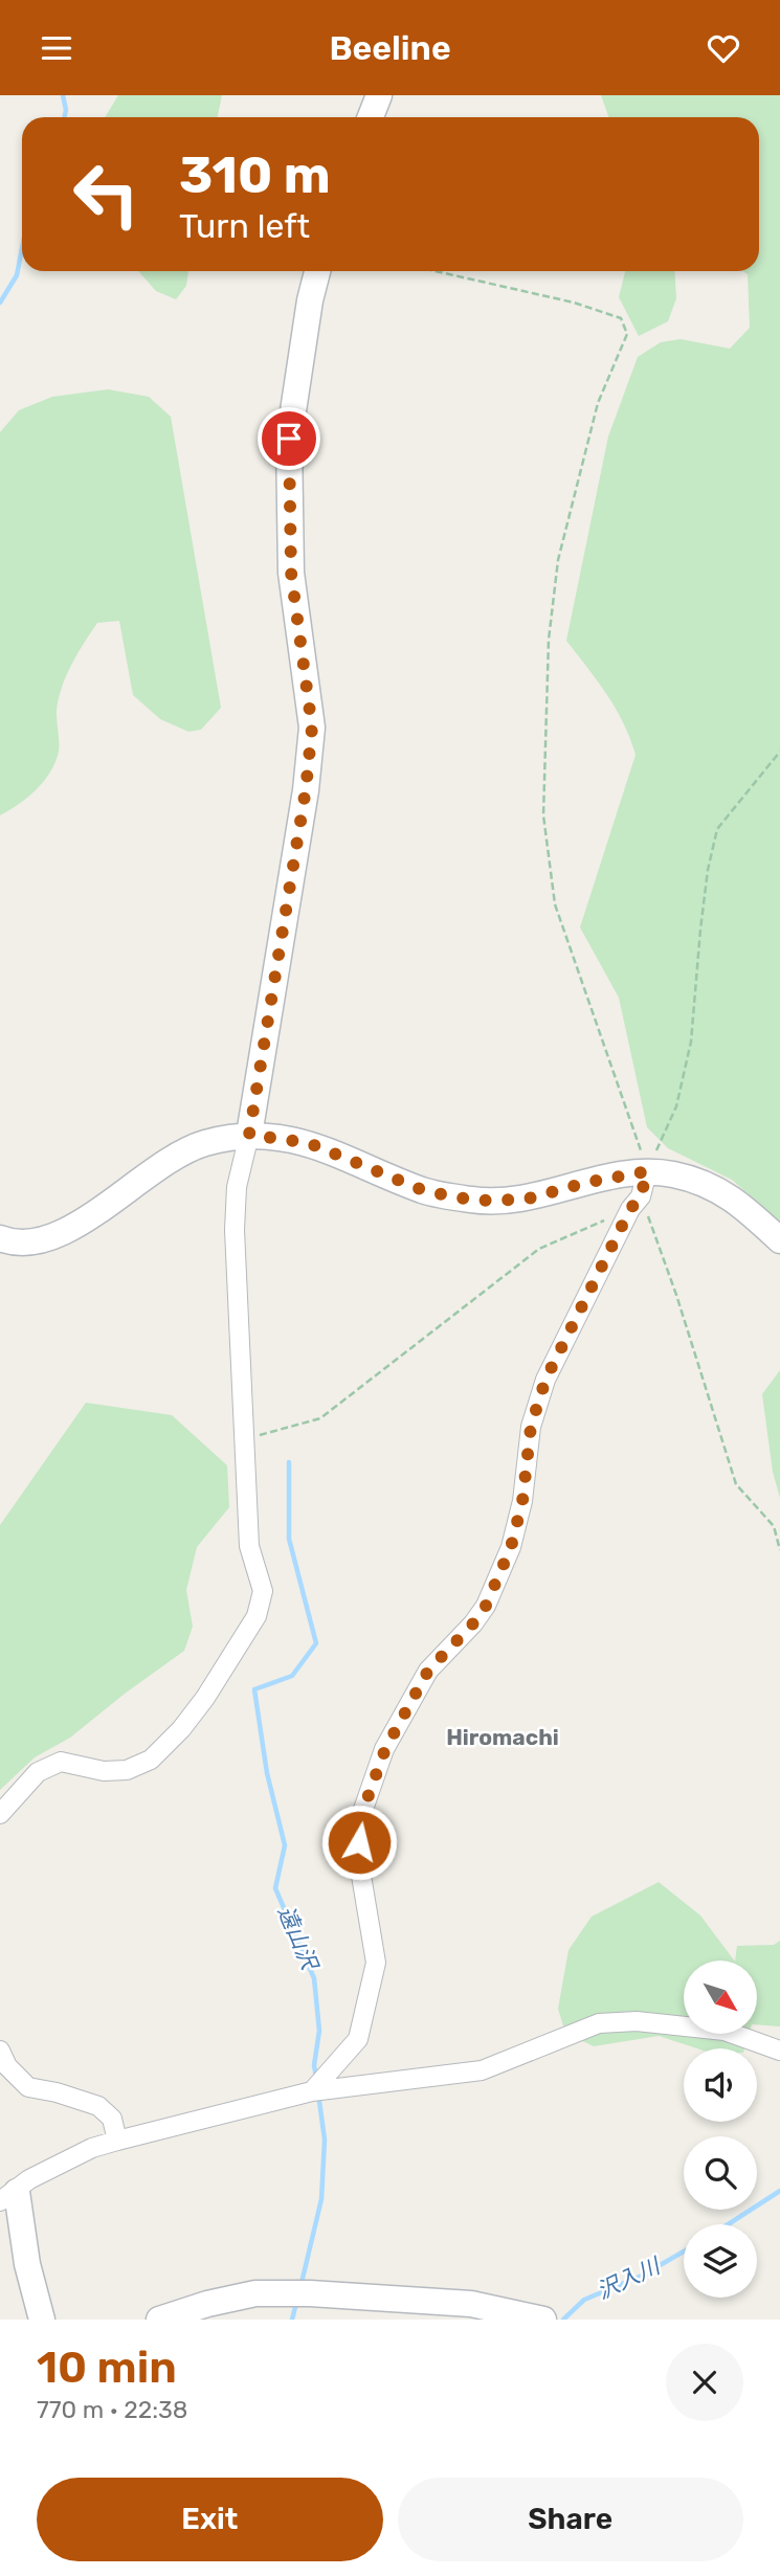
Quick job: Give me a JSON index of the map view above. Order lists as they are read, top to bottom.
{
  "districts": ["Hiromachi"],
  "water": ["遠山沢", "沢入川"],
  "north": "bottom right",
  "page": {
    "header": "Beeline",
    "turn": ["310 m", "Turn left"],
    "heading": ["10 min", "770 m · 22:38"],
    "buttons": ["Exit", "Share"]
  }
}
